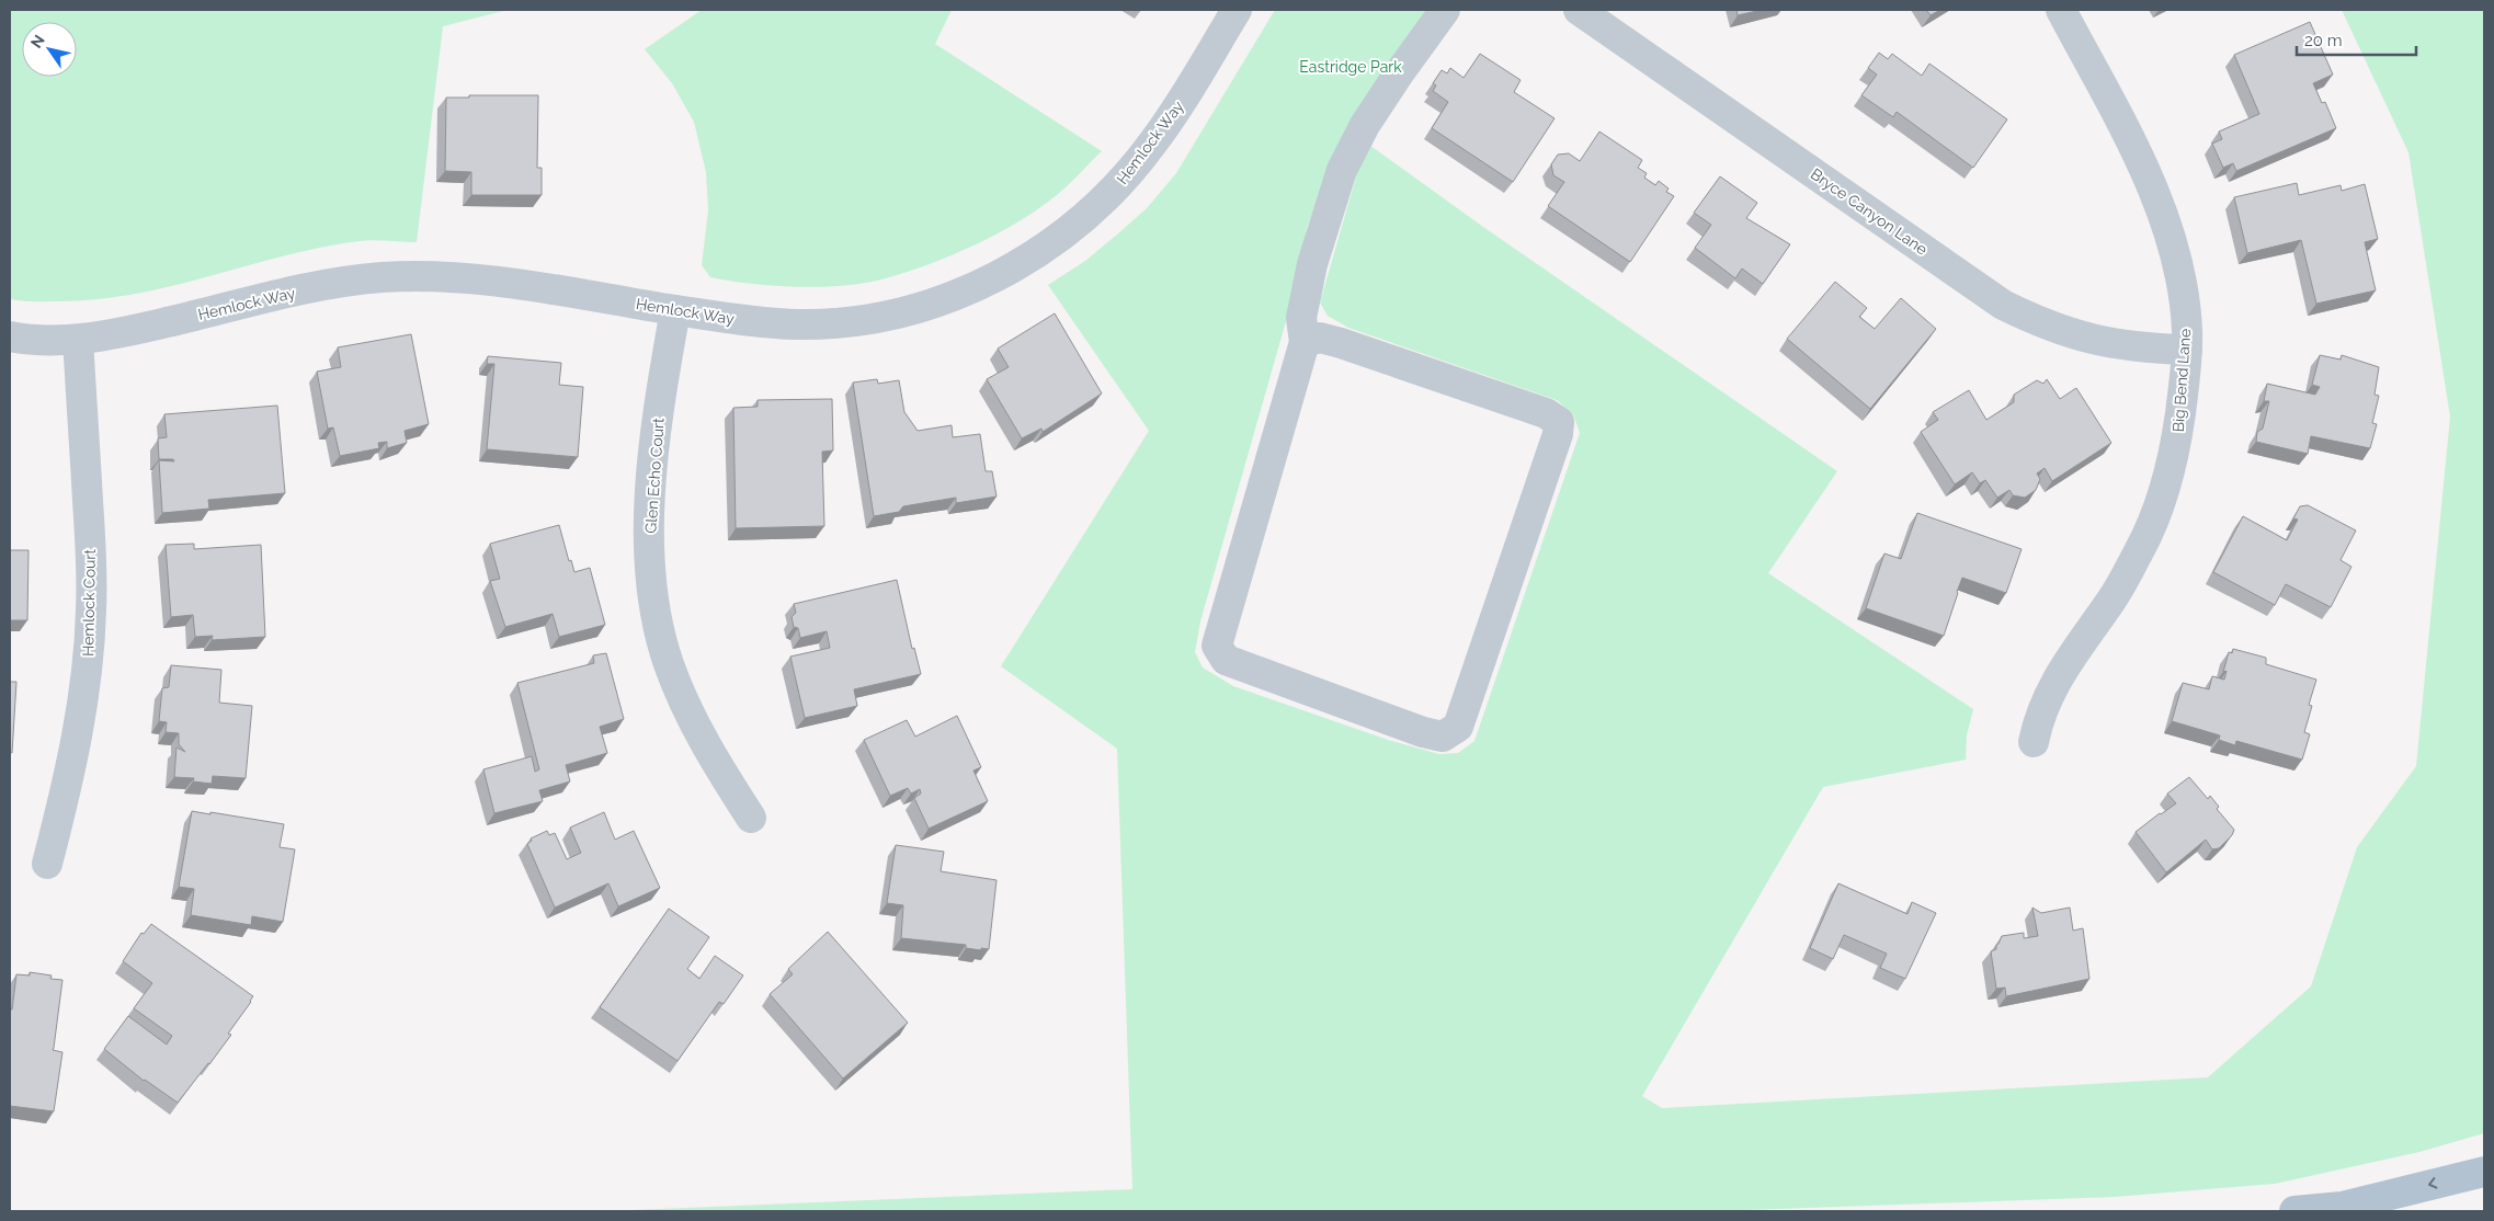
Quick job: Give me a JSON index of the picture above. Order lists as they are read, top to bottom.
{
  "streets": {
    "street": [
      "Hemlock Way",
      "Bryce Canyon Lane",
      "Big Bend Lane",
      "Glen Echo Court",
      "Hemlock Court"
    ]
  },
  "crossings": [
    ["Hemlock Way", "Glen Echo Court"],
    ["Hemlock Way", "Hemlock Court"],
    ["Bryce Canyon Lane", "Big Bend Lane"]
  ],
  "parks": ["Eastridge Park"],
  "scale_bar": "20 m",
  "north": "top left"
}
